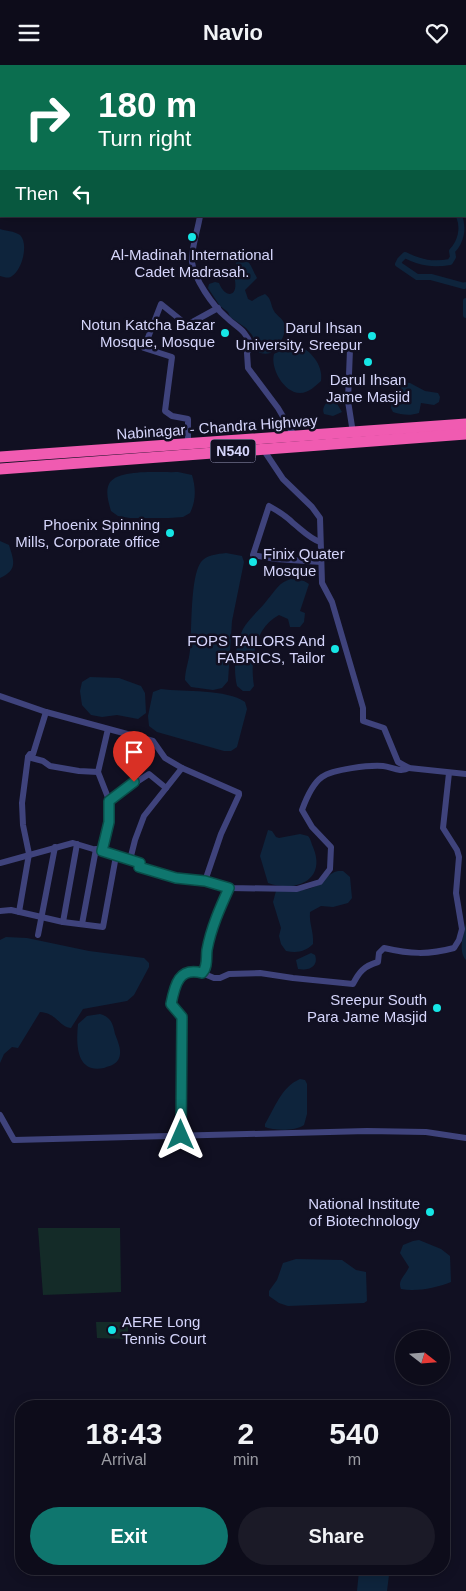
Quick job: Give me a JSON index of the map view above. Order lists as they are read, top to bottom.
{
  "streets": {
    "highway": ["Nabinagar - Chandra Highway", "N540"]
  },
  "places": [
    "Al-Madinah International Cadet Madrasah.",
    "Notun Katcha Bazar Mosque, Mosque",
    "Darul Ihsan University, Sreepur",
    "Darul Ihsan Jame Masjid",
    "Phoenix Spinning Mills, Corporate office",
    "Finix Quater Mosque",
    "FOPS TAILORS And FABRICS, Tailor",
    "Sreepur South Para Jame Masjid",
    "National Institute of Biotechnology",
    "AERE Long Tennis Court"
  ],
  "north": "right",
  "page": {
    "header": "Navio",
    "turn": ["180 m", "Turn right"],
    "then": "Then",
    "eta": [
      "18:43",
      "Arrival",
      "2",
      "min",
      "540",
      "m"
    ],
    "buttons": ["Exit", "Share"]
  }
}
